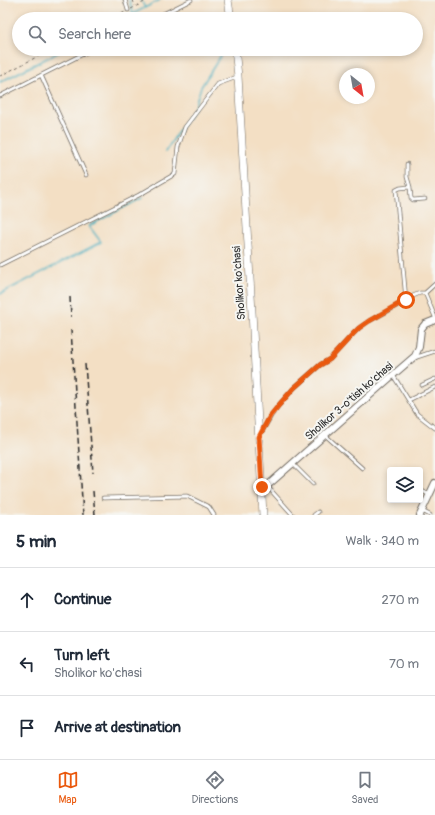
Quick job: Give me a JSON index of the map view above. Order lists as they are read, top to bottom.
{
  "streets": {
    "street": ["Sholikor ko'chasi", "Sholikor 3-o'tish ko'chasi"]
  },
  "crossings": [
    ["Sholikor ko'chasi", "Sholikor 3-o'tish ko'chasi"]
  ],
  "north": "bottom right",
  "page": {
    "search": "Search here",
    "heading": ["5 min", "Walk · 340 m"],
    "list": [
      ["Continue", "270 m"],
      ["Turn left", "Sholikor ko'chasi", "70 m"],
      "Arrive at destination"
    ],
    "nav": ["Map", "Directions", "Saved"]
  }
}
